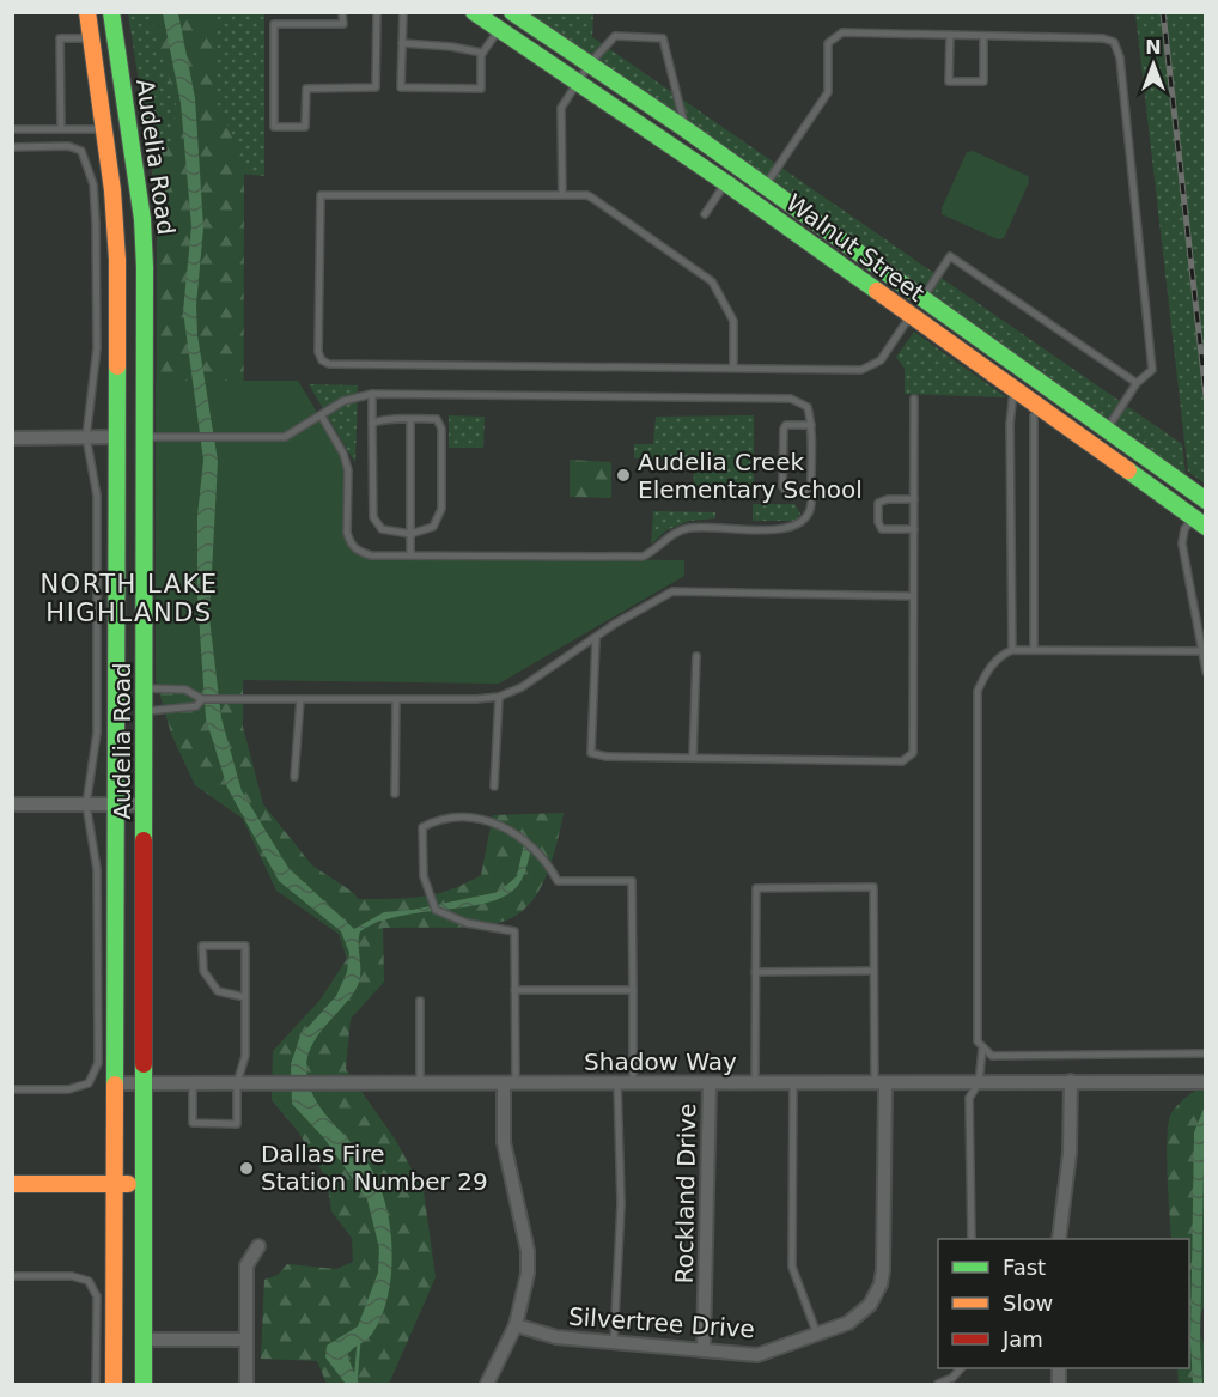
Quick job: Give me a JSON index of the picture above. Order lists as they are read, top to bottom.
{
  "streets": {
    "main road": ["Audelia Road", "Walnut Street"],
    "street": ["Shadow Way", "Rockland Drive", "Silvertree Drive"]
  },
  "crossings": [
    ["Audelia Road", "Shadow Way"],
    ["Shadow Way", "Rockland Drive"],
    ["Shadow Way", "Silvertree Drive"],
    ["Rockland Drive", "Silvertree Drive"]
  ],
  "districts": ["NORTH LAKE HIGHLANDS"],
  "places": ["Audelia Creek Elementary School", "Dallas Fire Station Number 29"],
  "legend": ["Fast", "Slow", "Jam"],
  "north": "top"
}
